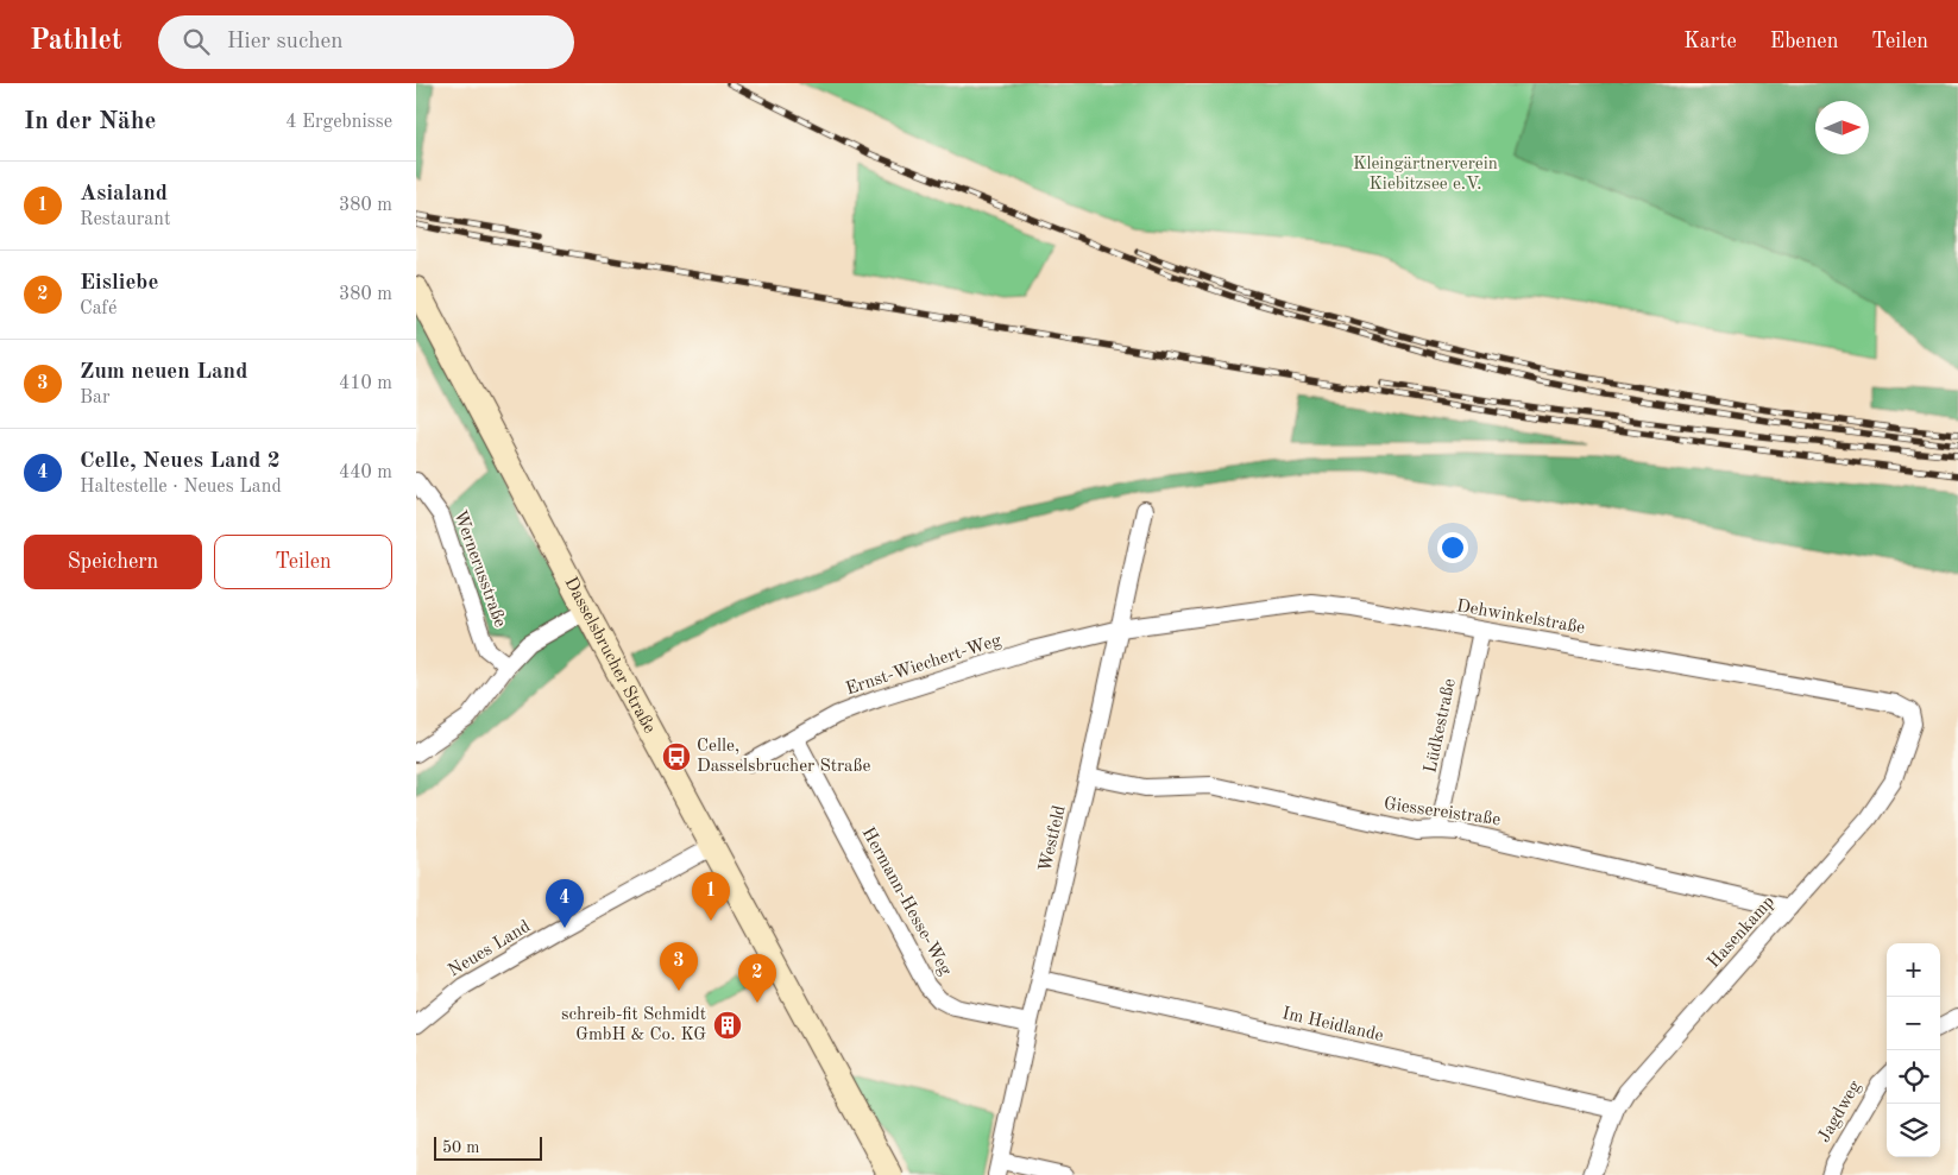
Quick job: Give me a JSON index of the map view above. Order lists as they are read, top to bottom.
{
  "streets": {
    "street": [
      "Wernerusstraße",
      "Dehwinkelstraße",
      "Dasselsbrucher Straße",
      "Ernst-Wiechert-Weg",
      "Lüdkestraße",
      "Giessereistraße",
      "Westfeld",
      "Hermann-Hesse-Weg",
      "Hasenkamp",
      "Neues Land",
      "Im Heidlande",
      "Jagdweg"
    ]
  },
  "crossings": [
    ["Dehwinkelstraße", "Ernst-Wiechert-Weg"],
    ["Dehwinkelstraße", "Lüdkestraße"],
    ["Dehwinkelstraße", "Westfeld"],
    ["Dehwinkelstraße", "Hasenkamp"],
    ["Dasselsbrucher Straße", "Neues Land"],
    ["Ernst-Wiechert-Weg", "Westfeld"],
    ["Ernst-Wiechert-Weg", "Hermann-Hesse-Weg"],
    ["Lüdkestraße", "Giessereistraße"],
    ["Giessereistraße", "Westfeld"],
    ["Giessereistraße", "Hasenkamp"],
    ["Westfeld", "Hermann-Hesse-Weg"],
    ["Westfeld", "Im Heidlande"],
    ["Hasenkamp", "Im Heidlande"]
  ],
  "parks": ["Kleingärtnerverein Kiebitzsee e.V."],
  "places": {
    "bus stop": ["Celle, Dasselsbrucher Straße"],
    "building": ["schreib-fit Schmidt GmbH & Co. KG"]
  },
  "scale_bar": "50 m",
  "north": "right",
  "page": {
    "header": "Pathlet",
    "search": "Hier suchen",
    "nav": ["Karte", "Ebenen", "Teilen"],
    "heading": ["In der Nähe", "4 Ergebnisse"],
    "list": [
      {
        "mark": "1",
        "name": "Asialand",
        "note": "Restaurant",
        "value": "380 m"
      },
      {
        "mark": "2",
        "name": "Eisliebe",
        "note": "Café",
        "value": "380 m"
      },
      {
        "mark": "3",
        "name": "Zum neuen Land",
        "note": "Bar",
        "value": "410 m"
      },
      {
        "mark": "4",
        "name": "Celle, Neues Land 2",
        "note": "Haltestelle · Neues Land",
        "value": "440 m"
      }
    ],
    "buttons": ["Speichern", "Teilen"],
    "pins": [
      "1",
      "4",
      "3",
      "2"
    ],
    "map_buttons": ["+", "−"],
    "scale": "50 m"
  }
}
